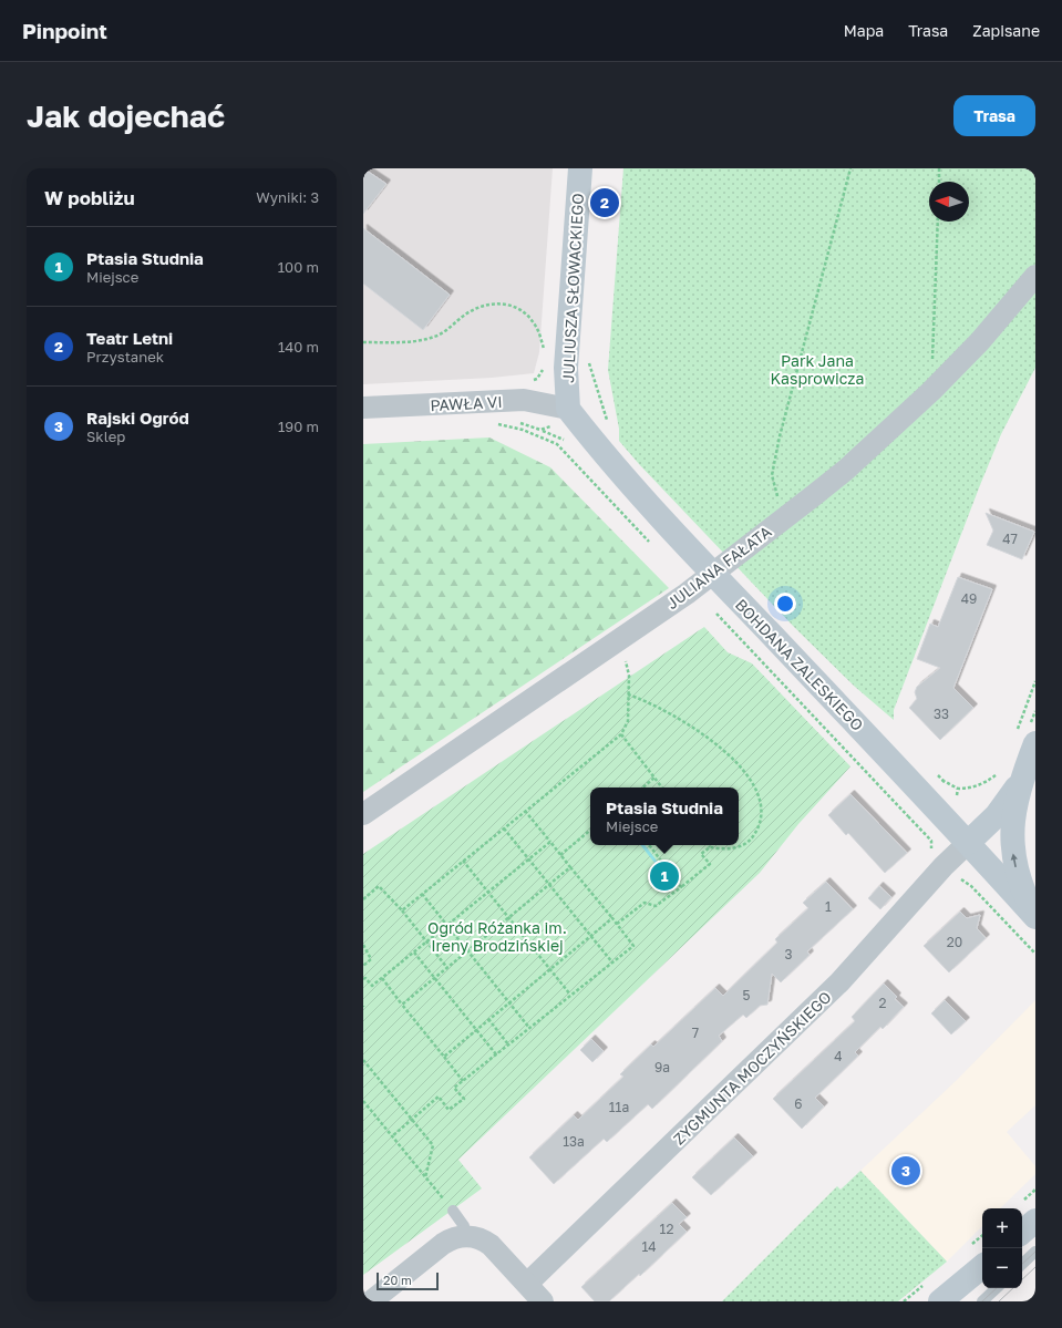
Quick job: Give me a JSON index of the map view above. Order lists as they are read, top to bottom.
{
  "streets": {
    "street": [
      "JULIUSZA SŁOWACKIEGO",
      "PAWŁA VI",
      "JULIANA FAŁATA",
      "BOHDANA ZALESKIEGO",
      "ZYGMUNTA MOCZYŃSKIEGO"
    ]
  },
  "crossings": [
    ["JULIUSZA SŁOWACKIEGO", "PAWŁA VI"],
    ["JULIUSZA SŁOWACKIEGO", "BOHDANA ZALESKIEGO"],
    ["PAWŁA VI", "BOHDANA ZALESKIEGO"],
    ["JULIANA FAŁATA", "BOHDANA ZALESKIEGO"],
    ["BOHDANA ZALESKIEGO", "ZYGMUNTA MOCZYŃSKIEGO"]
  ],
  "parks": ["Park Jana Kasprowicza", "Ogród Różanka im. Ireny Brodzińskiej"],
  "house_numbers": [
    "47",
    "49",
    "33",
    "1",
    "20",
    "3",
    "5",
    "2",
    "7",
    "4",
    "9a",
    "6",
    "11a",
    "13a",
    "12",
    "14"
  ],
  "scale_bar": "20 m",
  "north": "left",
  "page": {
    "header": "Pinpoint",
    "nav": ["Mapa", "Trasa", "Zapisane"],
    "buttons": "Trasa",
    "title": "Jak dojechać",
    "heading": ["W pobliżu", "Wyniki: 3"],
    "pins": ["2", "1", "3"],
    "list": [
      {
        "mark": "1",
        "name": "Ptasia Studnia",
        "note": "Miejsce",
        "value": "100 m"
      },
      {
        "mark": "2",
        "name": "Teatr Letni",
        "note": "Przystanek",
        "value": "140 m"
      },
      {
        "mark": "3",
        "name": "Rajski Ogród",
        "note": "Sklep",
        "value": "190 m"
      }
    ],
    "popup": ["Ptasia Studnia", "Miejsce"],
    "map_buttons": ["+", "−"],
    "scale": "20 m"
  }
}
